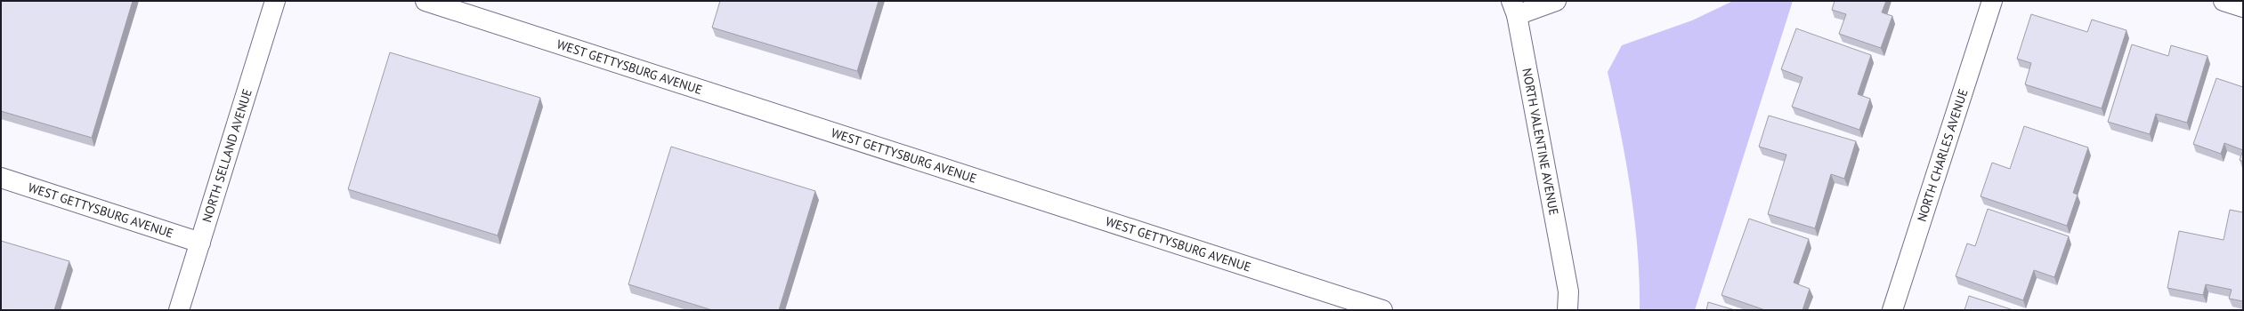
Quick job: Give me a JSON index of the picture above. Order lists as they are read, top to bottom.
{
  "streets": {
    "street": [
      "WEST GETTYSBURG AVENUE",
      "NORTH VALENTINE AVENUE",
      "NORTH SELLAND AVENUE",
      "NORTH CHARLES AVENUE"
    ]
  },
  "crossings": [
    ["WEST GETTYSBURG AVENUE", "NORTH SELLAND AVENUE"]
  ]
}
